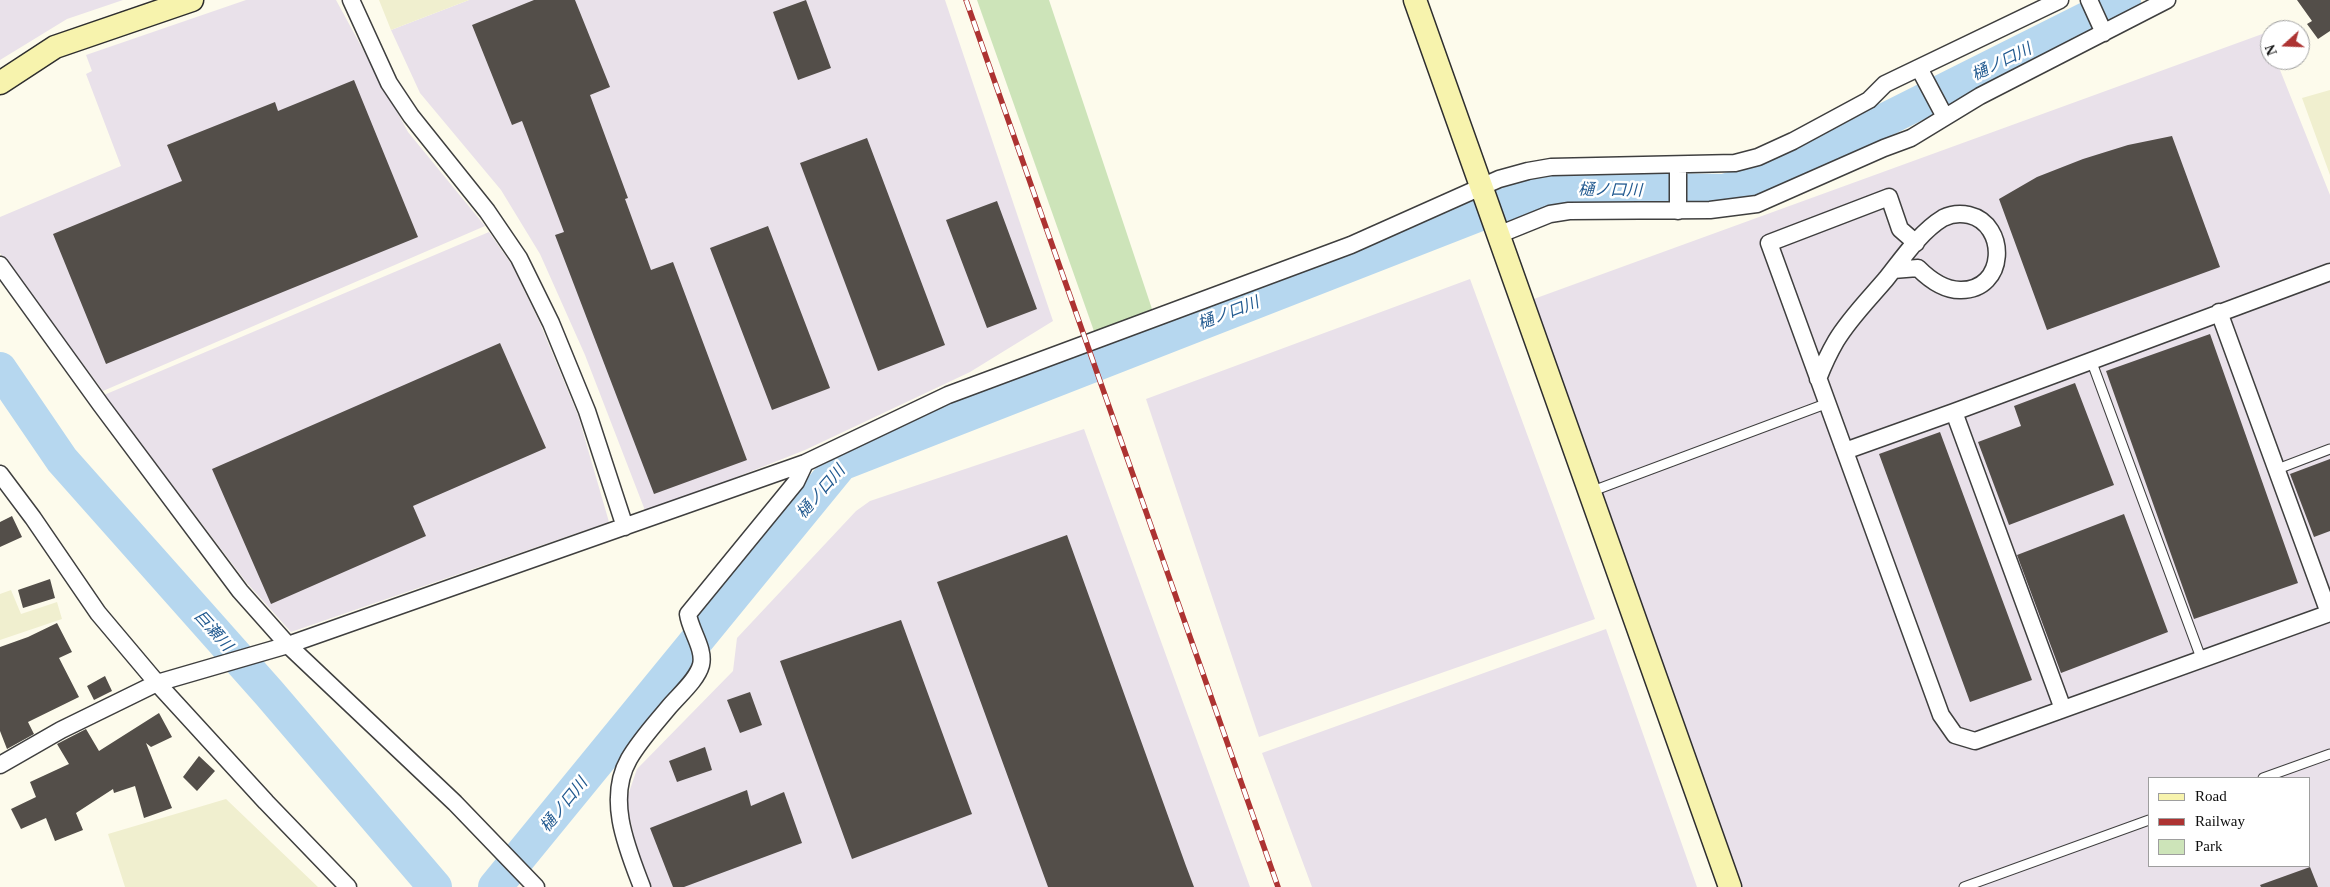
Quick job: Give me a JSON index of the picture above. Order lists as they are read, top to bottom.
{
  "water": ["樋ノ口川", "巨瀬川"],
  "legend": ["Road", "Railway", "Park"],
  "north": "left"
}
